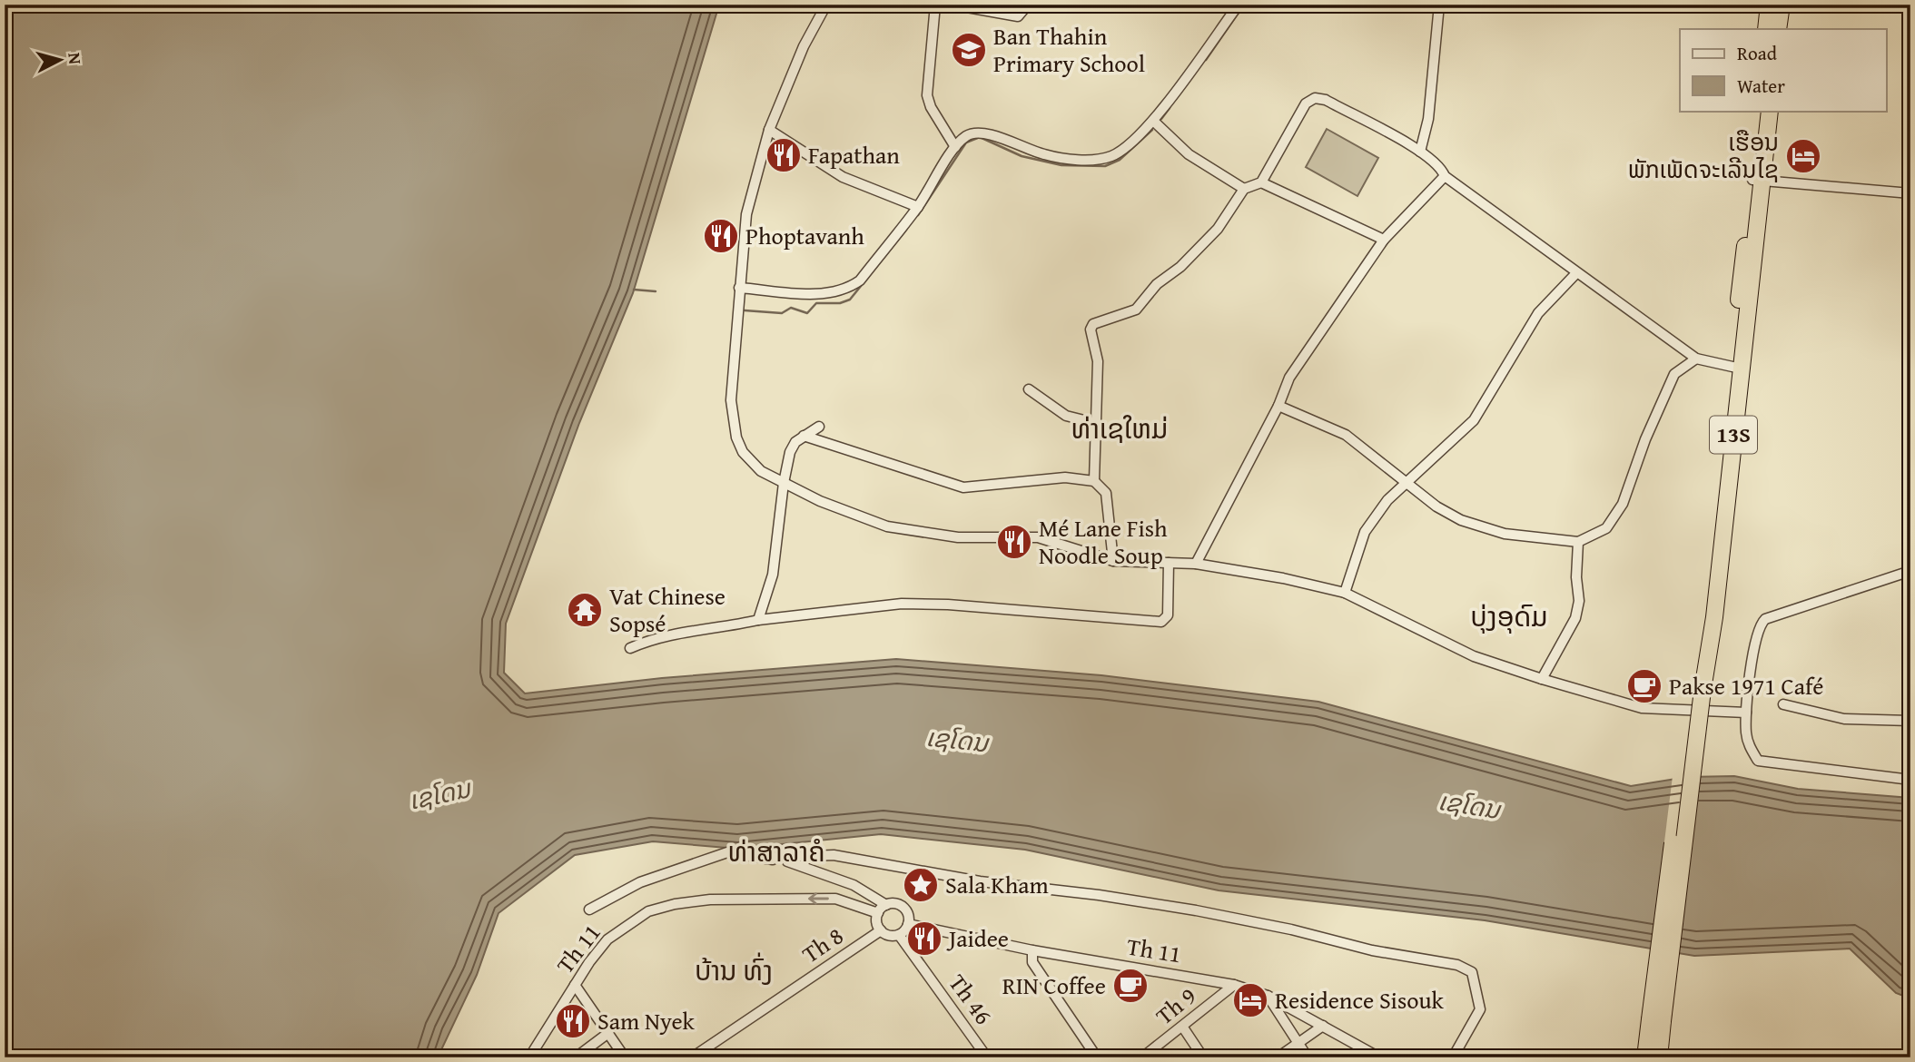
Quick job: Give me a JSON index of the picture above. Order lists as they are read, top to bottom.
{
  "streets": {
    "highway": ["13S"],
    "street": [
      "Th 8",
      "Th 11",
      "Th 46",
      "Th 9"
    ]
  },
  "crossings": [
    ["Th 8", "Th 11"],
    ["Th 8", "Th 46"],
    ["Th 11", "Th 46"],
    ["Th 11", "Th 9"]
  ],
  "districts": [
    "ທ່າເຊໃຫມ່",
    "ບຸ່ງອຸດົມ",
    "ທ່າສາລາຄໍ",
    "ບ້ານ ທົ່ງ"
  ],
  "water": ["ເຊໂດນ"],
  "places": {
    "school or university": ["Ban Thahin Primary School"],
    "restaurant": [
      "Fapathan",
      "Phoptavanh",
      "Mé Lane Fish Noodle Soup",
      "Jaidee",
      "Sam Nyek"
    ],
    "hotel": ["ເຮືອນ ພັກເພັດຈະເລີນໄຊ", "Residence Sisouk"],
    "temple": ["Vat Chinese Sopsé"],
    "cafe": ["Pakse 1971 Café", "RIN Coffee"],
    "place": ["Sala Kham"]
  },
  "legend": ["Road", "Water"],
  "north": "right"
}
